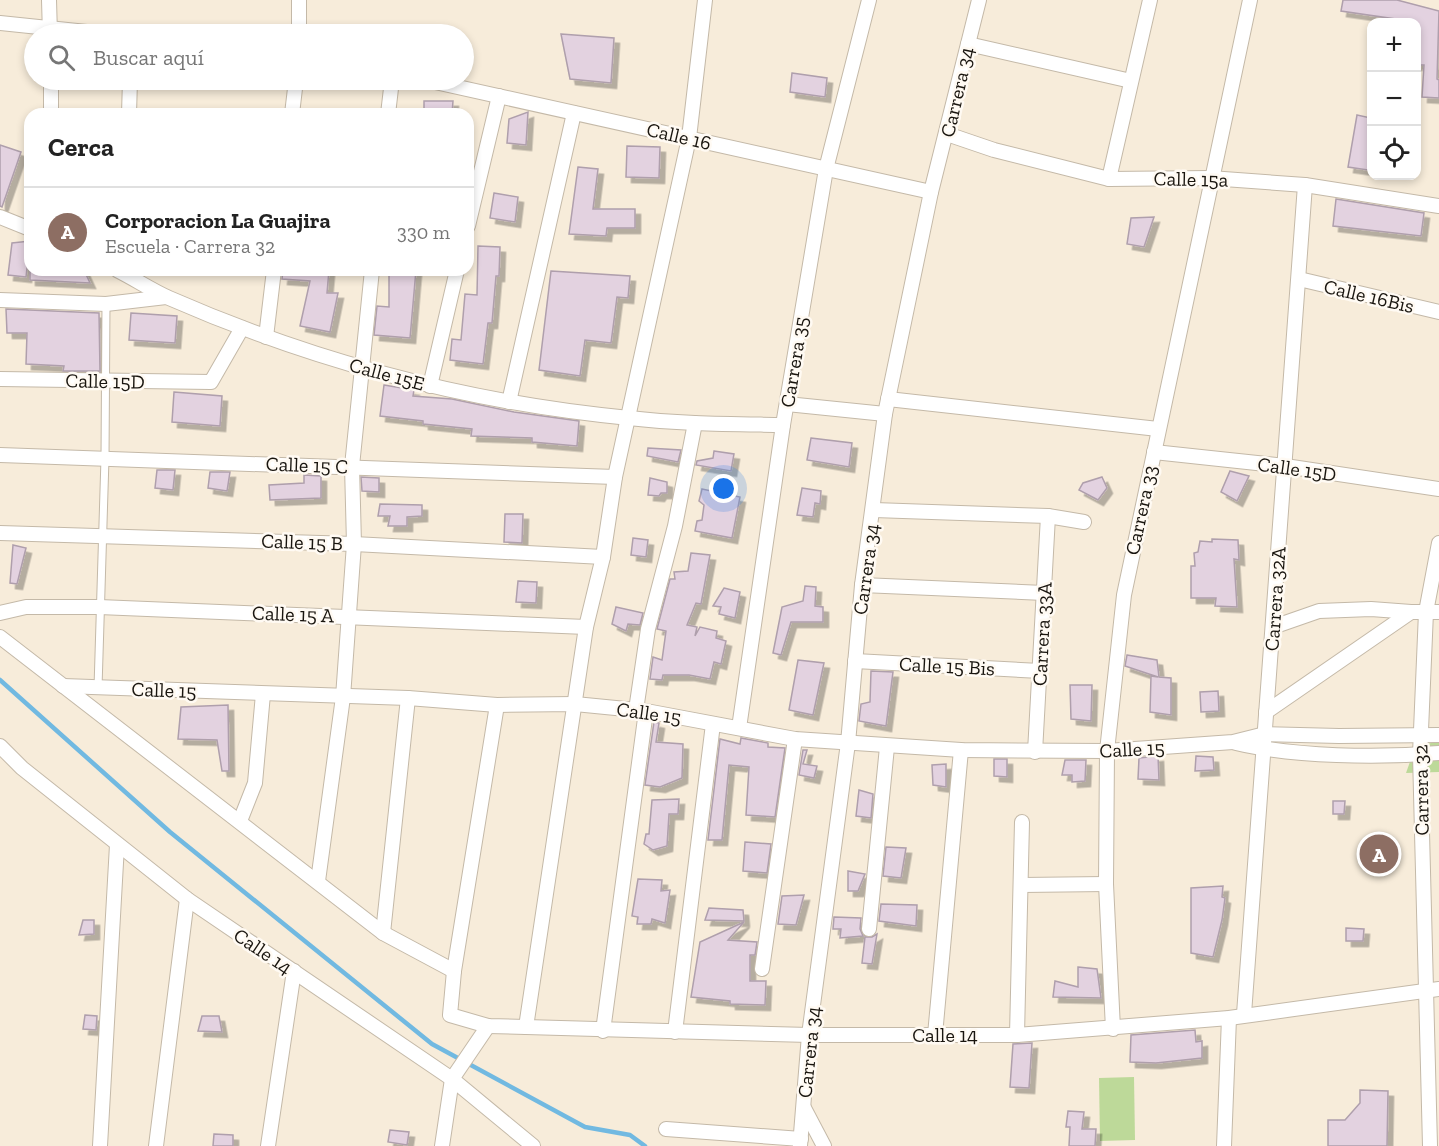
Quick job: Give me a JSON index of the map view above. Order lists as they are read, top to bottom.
{
  "streets": {
    "street": [
      "Carrera 34",
      "Calle 16",
      "Calle 15a",
      "Calle 16Bis",
      "Carrera 35",
      "Calle 15E",
      "Calle 15D",
      "Calle 15 C",
      "Carrera 33",
      "Calle 15 B",
      "Carrera 32A",
      "Calle 15 A",
      "Carrera 33A",
      "Calle 15 Bis",
      "Calle 15",
      "Carrera 32",
      "Calle 14"
    ]
  },
  "crossings": [
    ["Carrera 34", "Calle 16"],
    ["Carrera 34", "Calle 15a"],
    ["Carrera 34", "Calle 15 Bis"],
    ["Carrera 34", "Calle 15"],
    ["Carrera 34", "Calle 14"],
    ["Calle 16", "Carrera 35"],
    ["Calle 15a", "Carrera 33"],
    ["Calle 15a", "Carrera 32A"],
    ["Calle 16Bis", "Carrera 32A"],
    ["Carrera 35", "Calle 15E"],
    ["Carrera 35", "Calle 15"],
    ["Calle 15E", "Calle 15D"],
    ["Calle 15D", "Carrera 33"],
    ["Calle 15D", "Carrera 32A"],
    ["Carrera 33", "Calle 15"],
    ["Carrera 33", "Calle 14"],
    ["Carrera 32A", "Calle 15"],
    ["Carrera 32A", "Calle 14"],
    ["Carrera 33A", "Calle 15 Bis"],
    ["Carrera 33A", "Calle 15"],
    ["Calle 15", "Carrera 32"],
    ["Carrera 32", "Calle 14"]
  ],
  "page": {
    "map_buttons": ["+", "−"],
    "search": "Buscar aquí",
    "heading": "Cerca",
    "list": [
      {
        "mark": "A",
        "name": "Corporacion La Guajira",
        "note": "Escuela · Carrera 32",
        "value": "330 m"
      }
    ],
    "pins": "A"
  }
}
